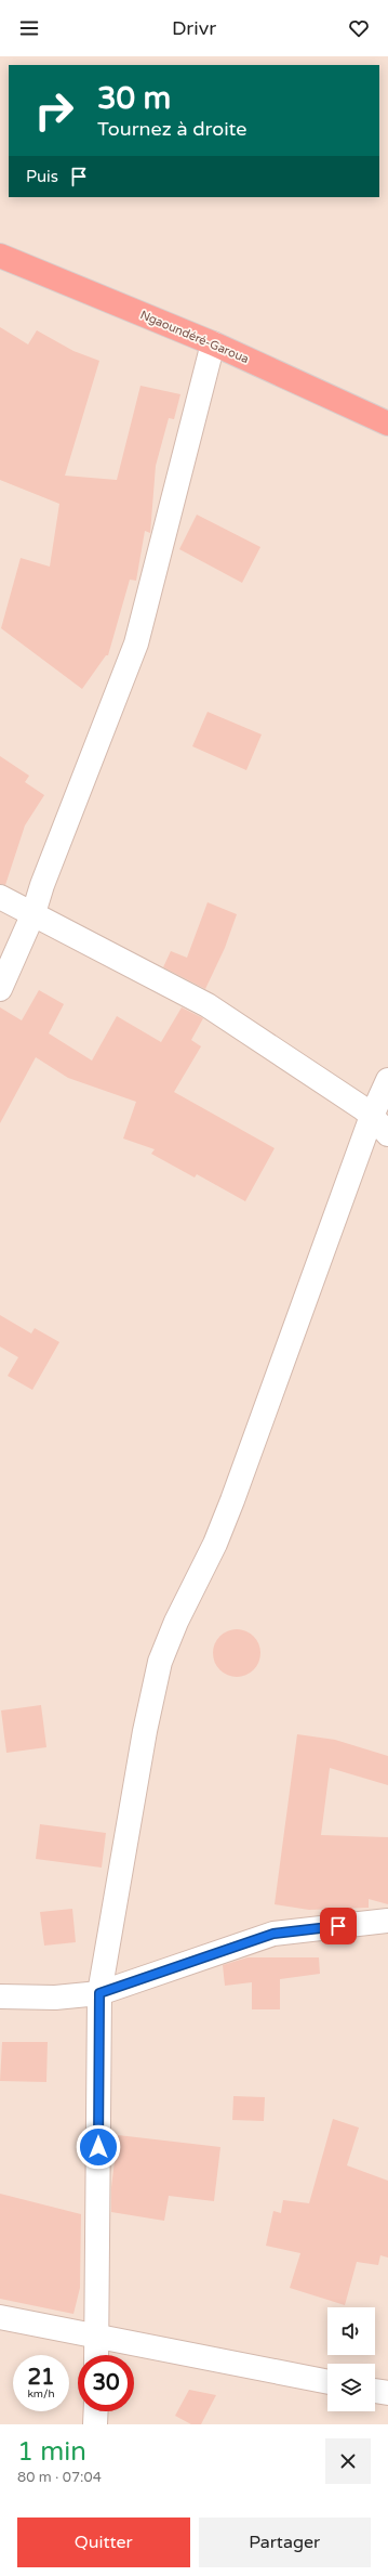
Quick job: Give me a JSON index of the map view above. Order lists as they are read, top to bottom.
{
  "streets": {
    "highway": ["Ngaoundéré-Garoua"]
  },
  "page": {
    "header": "Drivr",
    "turn": ["30 m", "Tournez à droite"],
    "then": "Puis",
    "speed": "21 km/h",
    "limit": "30",
    "heading": ["1 min", "80 m · 07:04"],
    "buttons": ["Quitter", "Partager"]
  }
}
